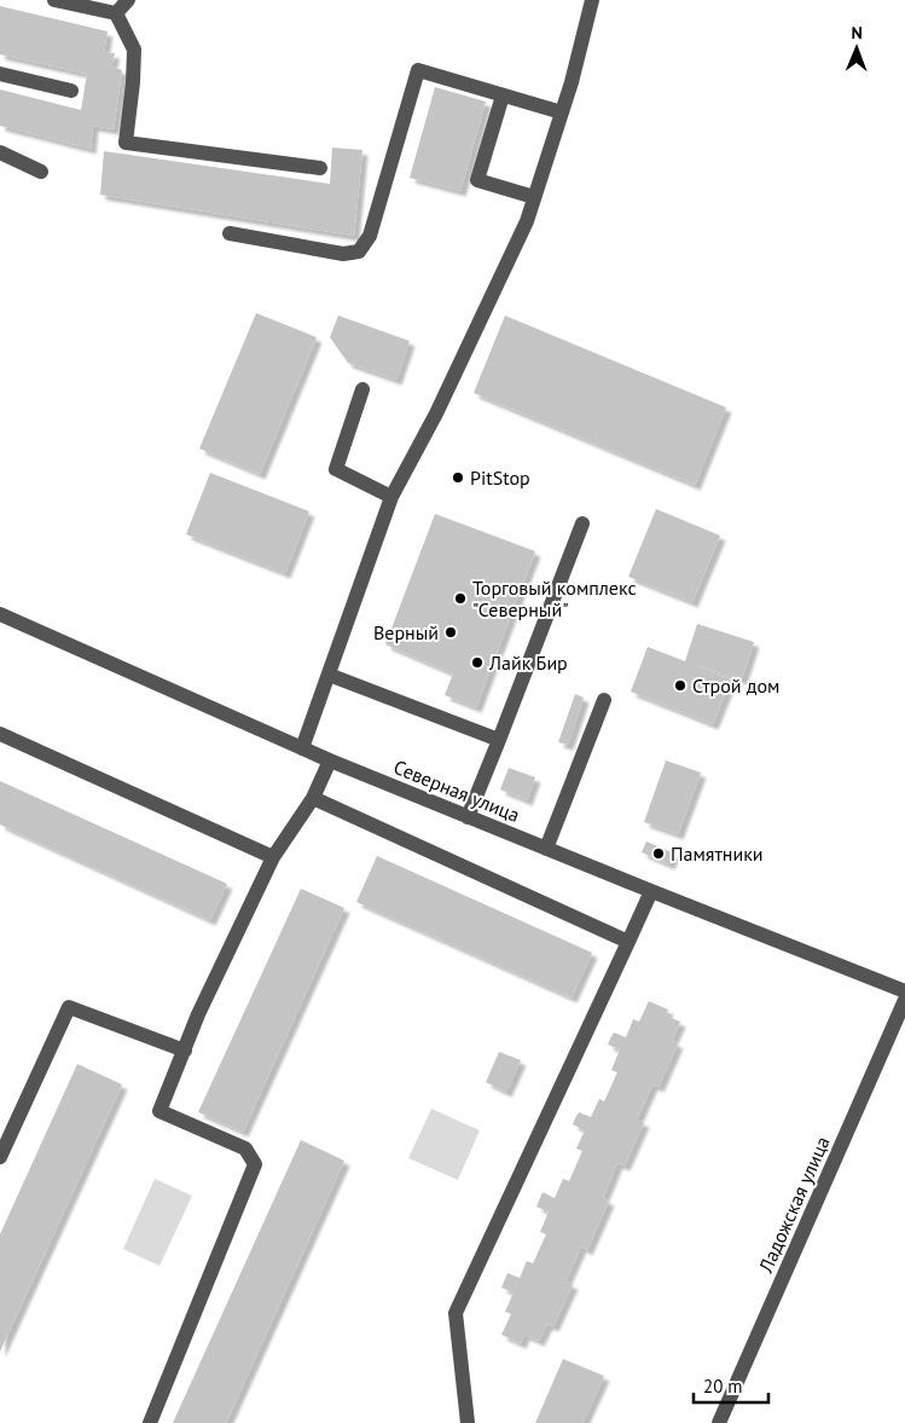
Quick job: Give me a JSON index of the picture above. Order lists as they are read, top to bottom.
{
  "streets": {
    "street": ["Северная улица", "Ладожская улица"]
  },
  "places": [
    "PitStop",
    "Торговый комплекс \"Северный\"",
    "Верный",
    "Лайк Бир",
    "Строй дом",
    "Памятники"
  ],
  "scale_bar": "20 m",
  "north": "top"
}
